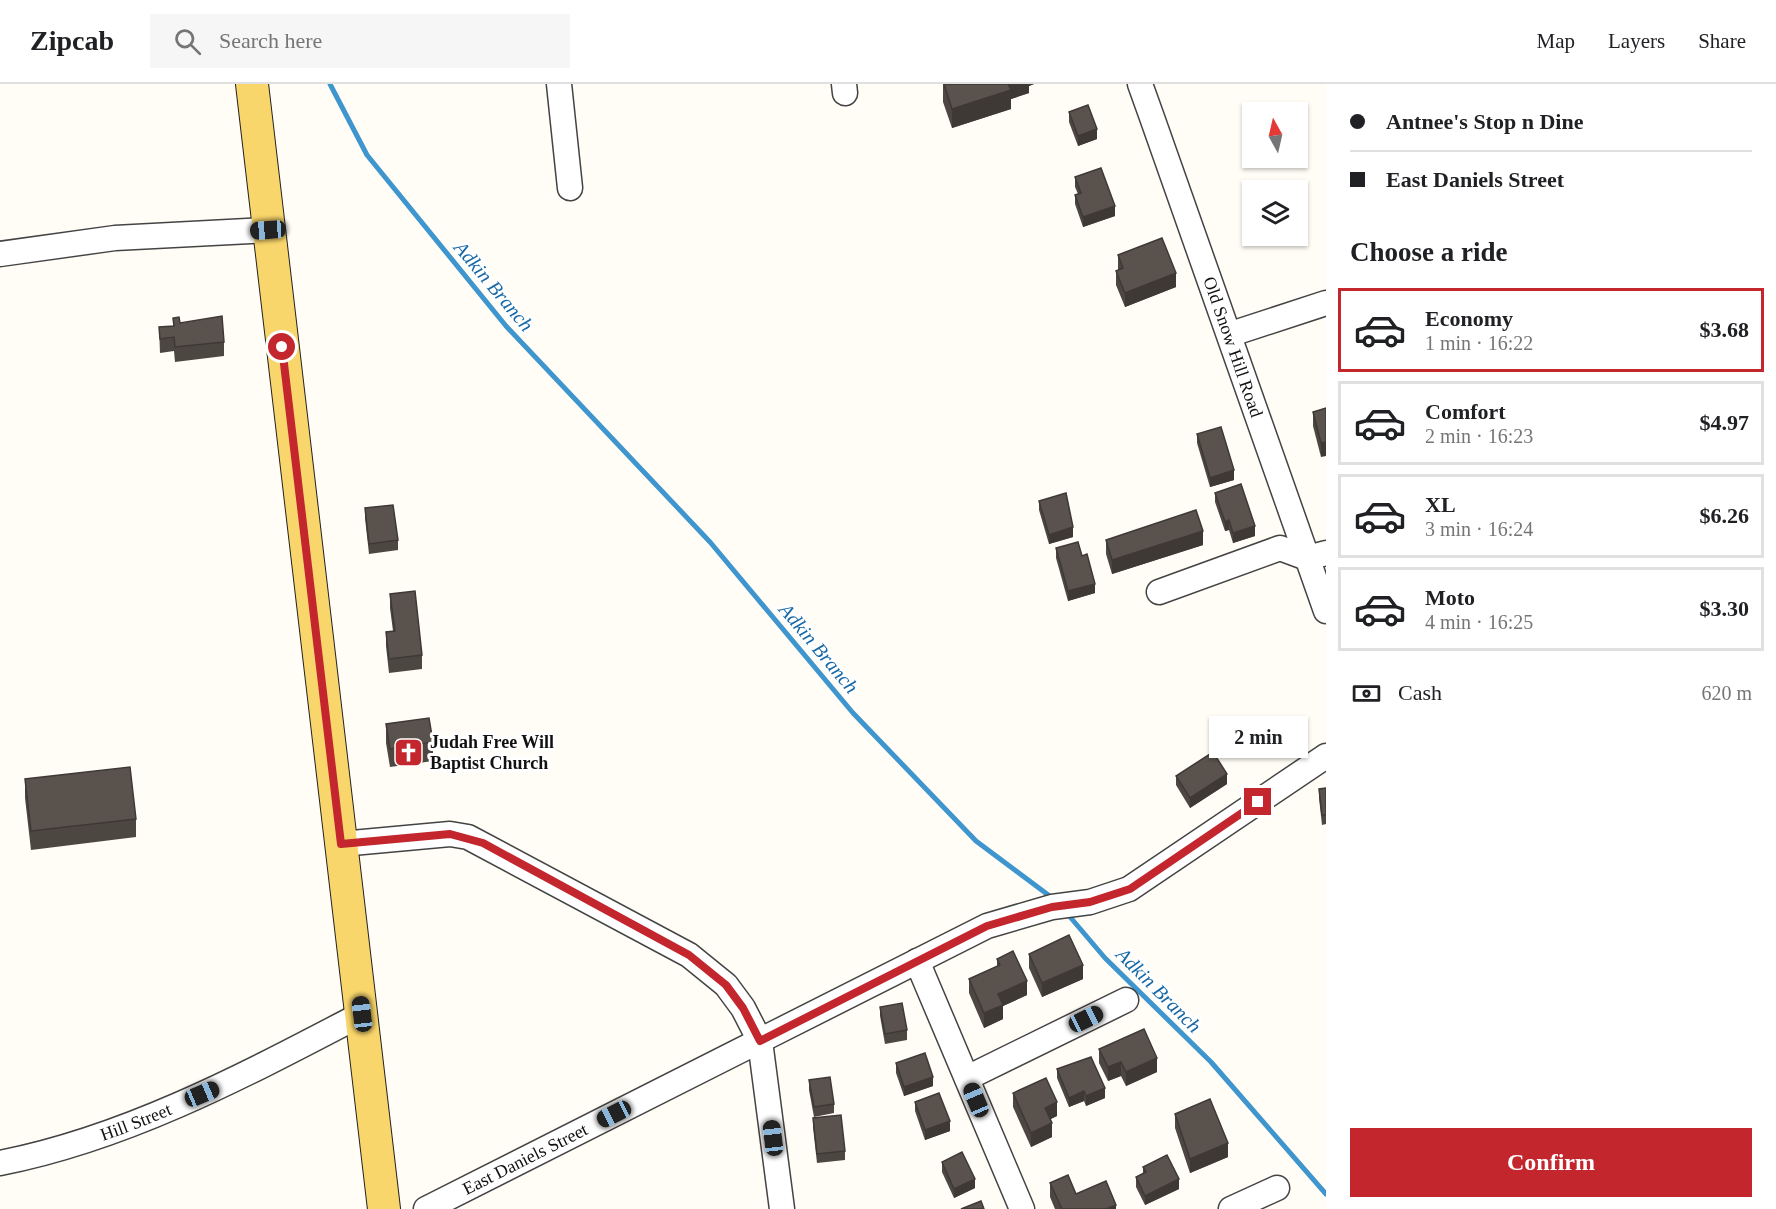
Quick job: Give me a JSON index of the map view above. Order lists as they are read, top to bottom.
{
  "streets": {
    "street": ["Old Snow Hill Road", "Hill Street", "East Daniels Street"]
  },
  "water": ["Adkin Branch"],
  "places": {
    "church": ["Judah Free Will Baptist Church"]
  },
  "north": "top",
  "page": {
    "header": "Zipcab",
    "search": "Search here",
    "nav": ["Map", "Layers", "Share"],
    "banner": ["Antnee's Stop n Dine", "East Daniels Street"],
    "heading": "Choose a ride",
    "list": [
      {
        "name": "Economy",
        "note": "1 min · 16:22",
        "value": "$3.68"
      },
      {
        "name": "Comfort",
        "note": "2 min · 16:23",
        "value": "$4.97"
      },
      {
        "name": "XL",
        "note": "3 min · 16:24",
        "value": "$6.26"
      },
      {
        "name": "Moto",
        "note": "4 min · 16:25",
        "value": "$3.30"
      }
    ],
    "pay": ["Cash", "620 m"],
    "bubble": "2 min",
    "buttons": "Confirm"
  }
}
